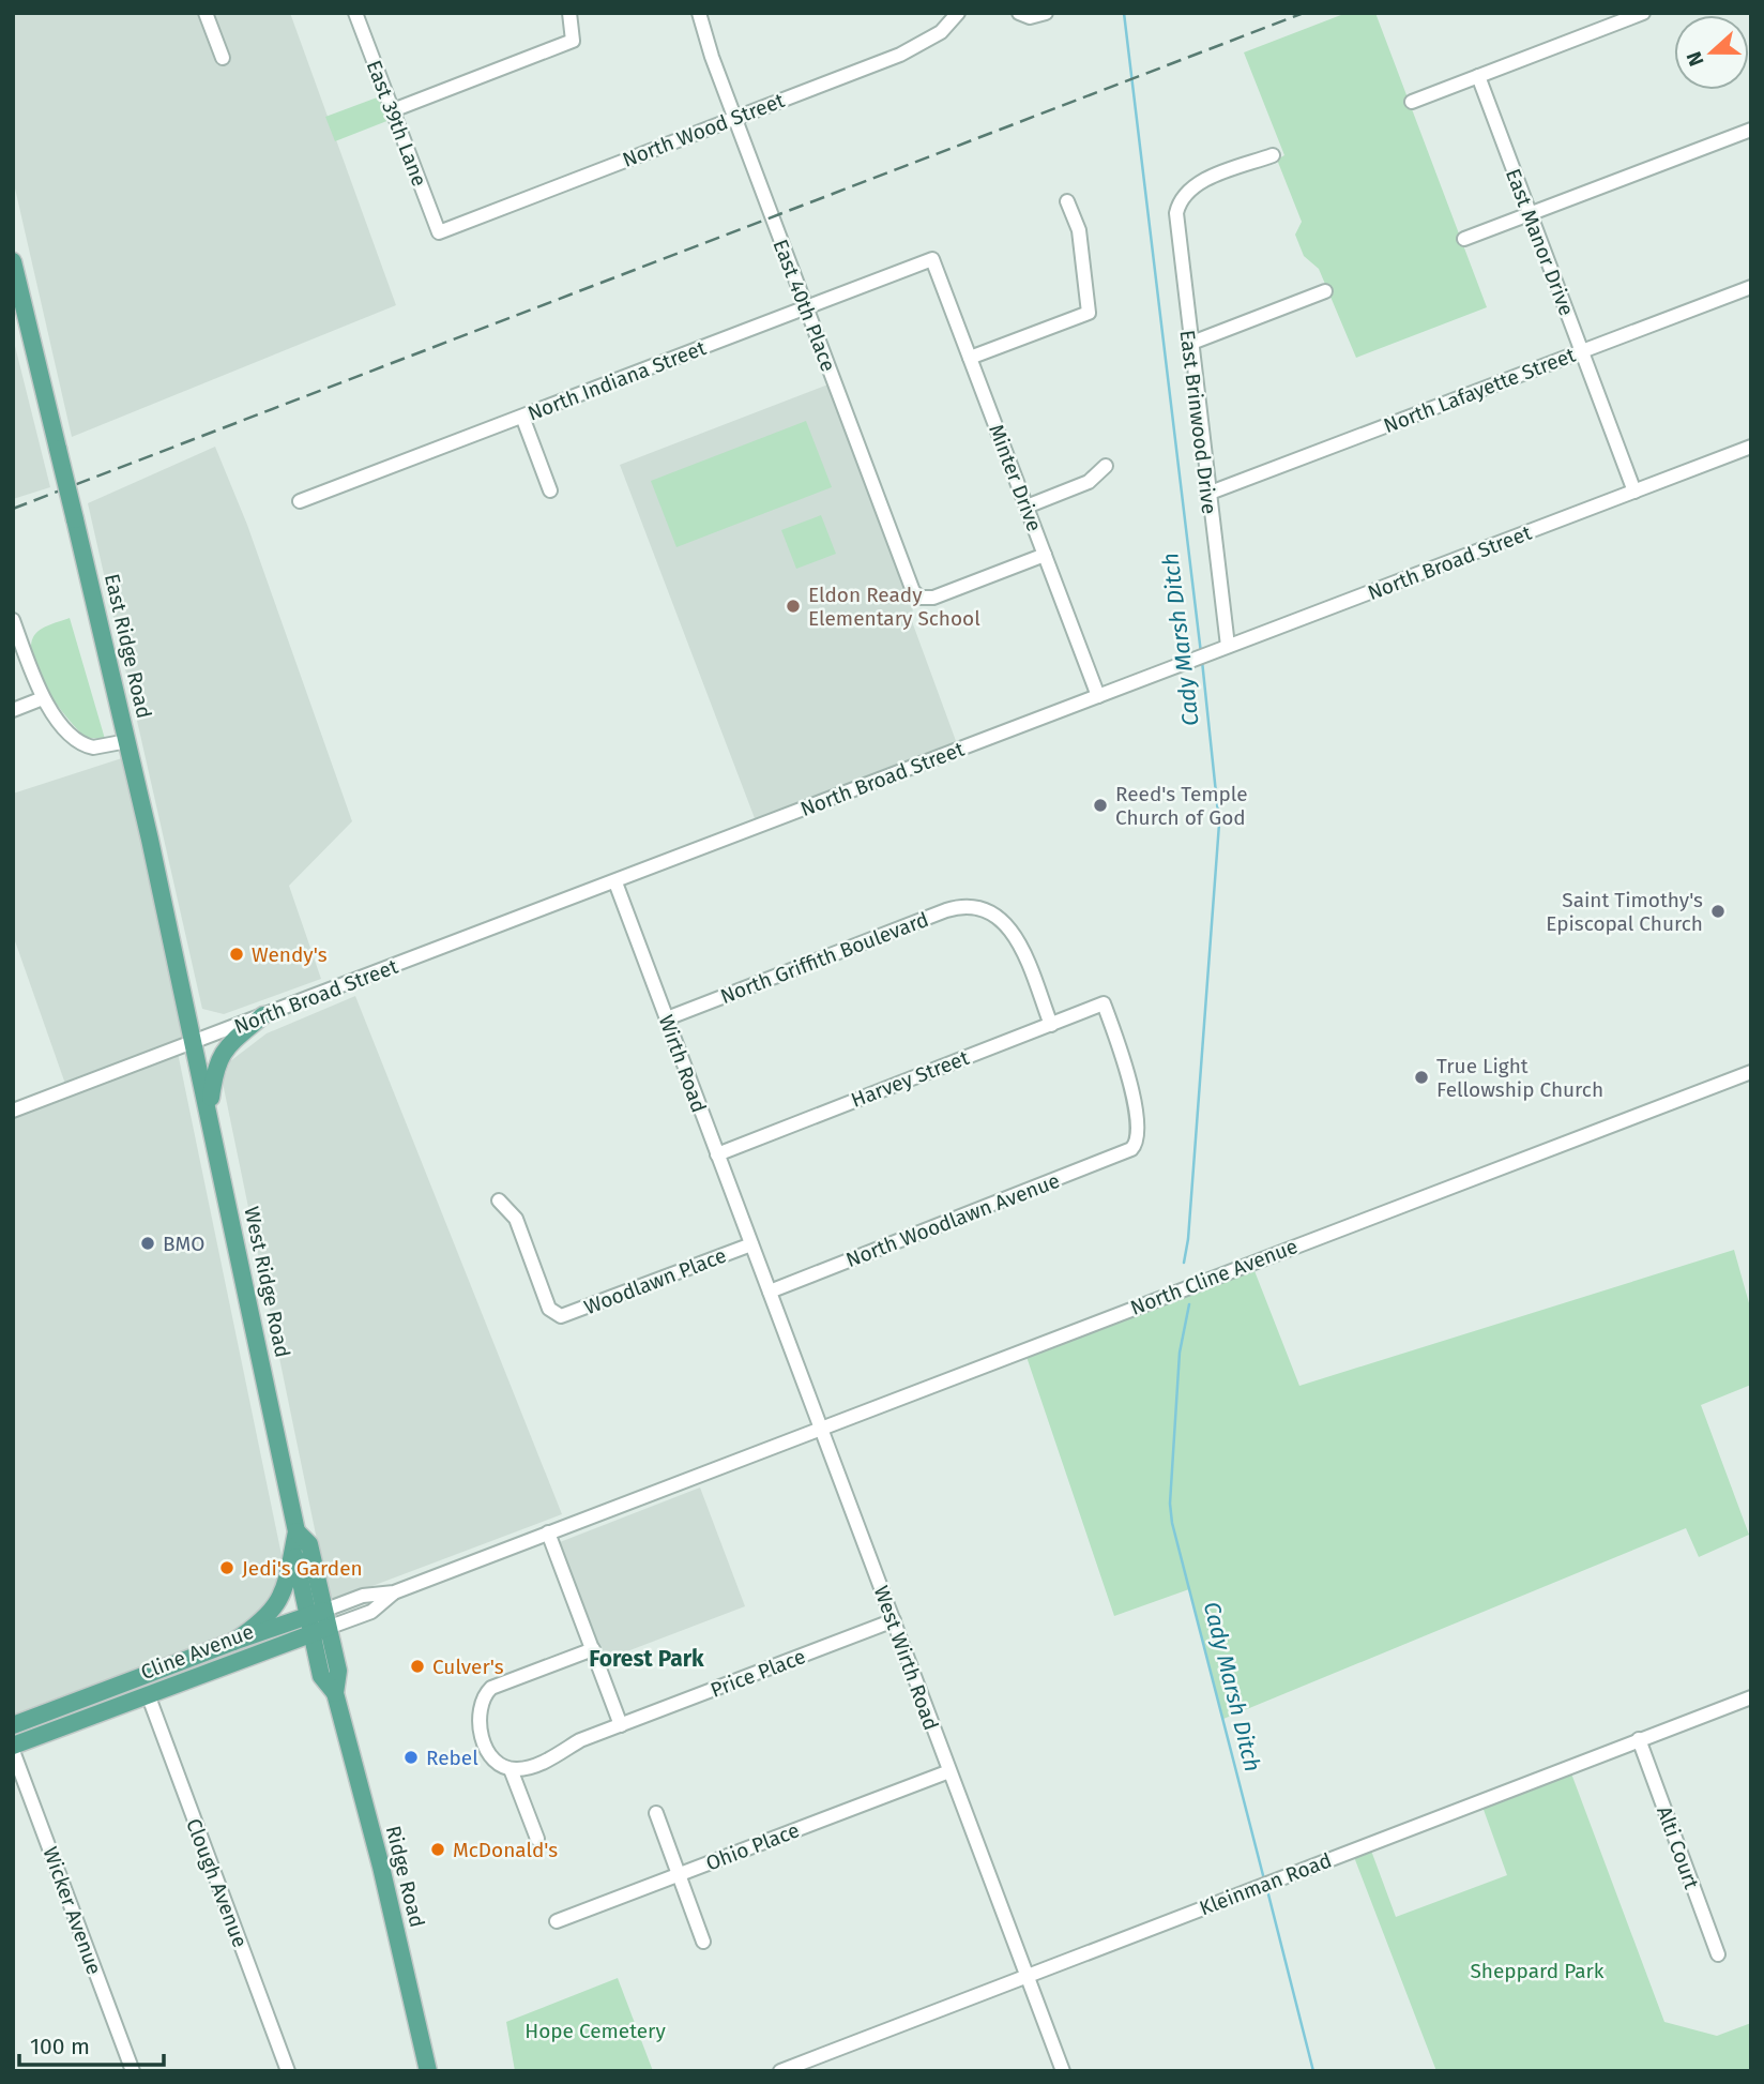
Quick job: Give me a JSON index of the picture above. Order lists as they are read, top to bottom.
{
  "streets": {
    "main road": [
      "East Ridge Road",
      "West Ridge Road",
      "Cline Avenue",
      "Ridge Road"
    ],
    "street": [
      "East 39th Lane",
      "North Wood Street",
      "East Manor Drive",
      "East 40th Place",
      "North Indiana Street",
      "North Lafayette Street",
      "East Brinwood Drive",
      "Minter Drive",
      "North Broad Street",
      "North Griffith Boulevard",
      "Wirth Road",
      "Harvey Street",
      "North Woodlawn Avenue",
      "North Cline Avenue",
      "Woodlawn Place",
      "West Wirth Road",
      "Price Place",
      "Ohio Place",
      "Alti Court",
      "Clough Avenue",
      "Kleinman Road",
      "Wicker Avenue"
    ]
  },
  "crossings": [
    ["East 39th Lane", "North Wood Street"],
    ["North Wood Street", "East 40th Place"],
    ["East Manor Drive", "North Lafayette Street"],
    ["East Manor Drive", "North Broad Street"],
    ["East 40th Place", "North Indiana Street"],
    ["East 40th Place", "Minter Drive"],
    ["North Indiana Street", "Minter Drive"],
    ["North Lafayette Street", "East Brinwood Drive"],
    ["East Brinwood Drive", "North Broad Street"],
    ["Minter Drive", "North Broad Street"],
    ["North Broad Street", "East Ridge Road"],
    ["North Broad Street", "Wirth Road"],
    ["North Broad Street", "West Ridge Road"],
    ["East Ridge Road", "West Ridge Road"],
    ["North Griffith Boulevard", "Wirth Road"],
    ["North Griffith Boulevard", "Harvey Street"],
    ["Wirth Road", "Harvey Street"],
    ["Wirth Road", "Woodlawn Place"],
    ["Wirth Road", "West Wirth Road"],
    ["Harvey Street", "North Woodlawn Avenue"],
    ["North Woodlawn Avenue", "West Wirth Road"],
    ["North Cline Avenue", "Cline Avenue"],
    ["North Cline Avenue", "West Wirth Road"],
    ["Woodlawn Place", "West Wirth Road"],
    ["West Ridge Road", "Cline Avenue"],
    ["West Ridge Road", "Ridge Road"],
    ["Cline Avenue", "Ridge Road"],
    ["Cline Avenue", "Clough Avenue"],
    ["Cline Avenue", "Wicker Avenue"],
    ["West Wirth Road", "Price Place"],
    ["West Wirth Road", "Ohio Place"],
    ["West Wirth Road", "Kleinman Road"],
    ["Alti Court", "Kleinman Road"]
  ],
  "districts": ["Forest Park"],
  "water": ["Cady Marsh Ditch"],
  "parks": ["Sheppard Park", "Hope Cemetery"],
  "places": [
    "Eldon Ready Elementary School",
    "Reed's Temple Church of God",
    "Saint Timothy's Episcopal Church",
    "Wendy's",
    "True Light Fellowship Church",
    "BMO",
    "Jedi's Garden",
    "Culver's",
    "Rebel",
    "McDonald's"
  ],
  "scale_bar": "100 m",
  "north": "left"
}
